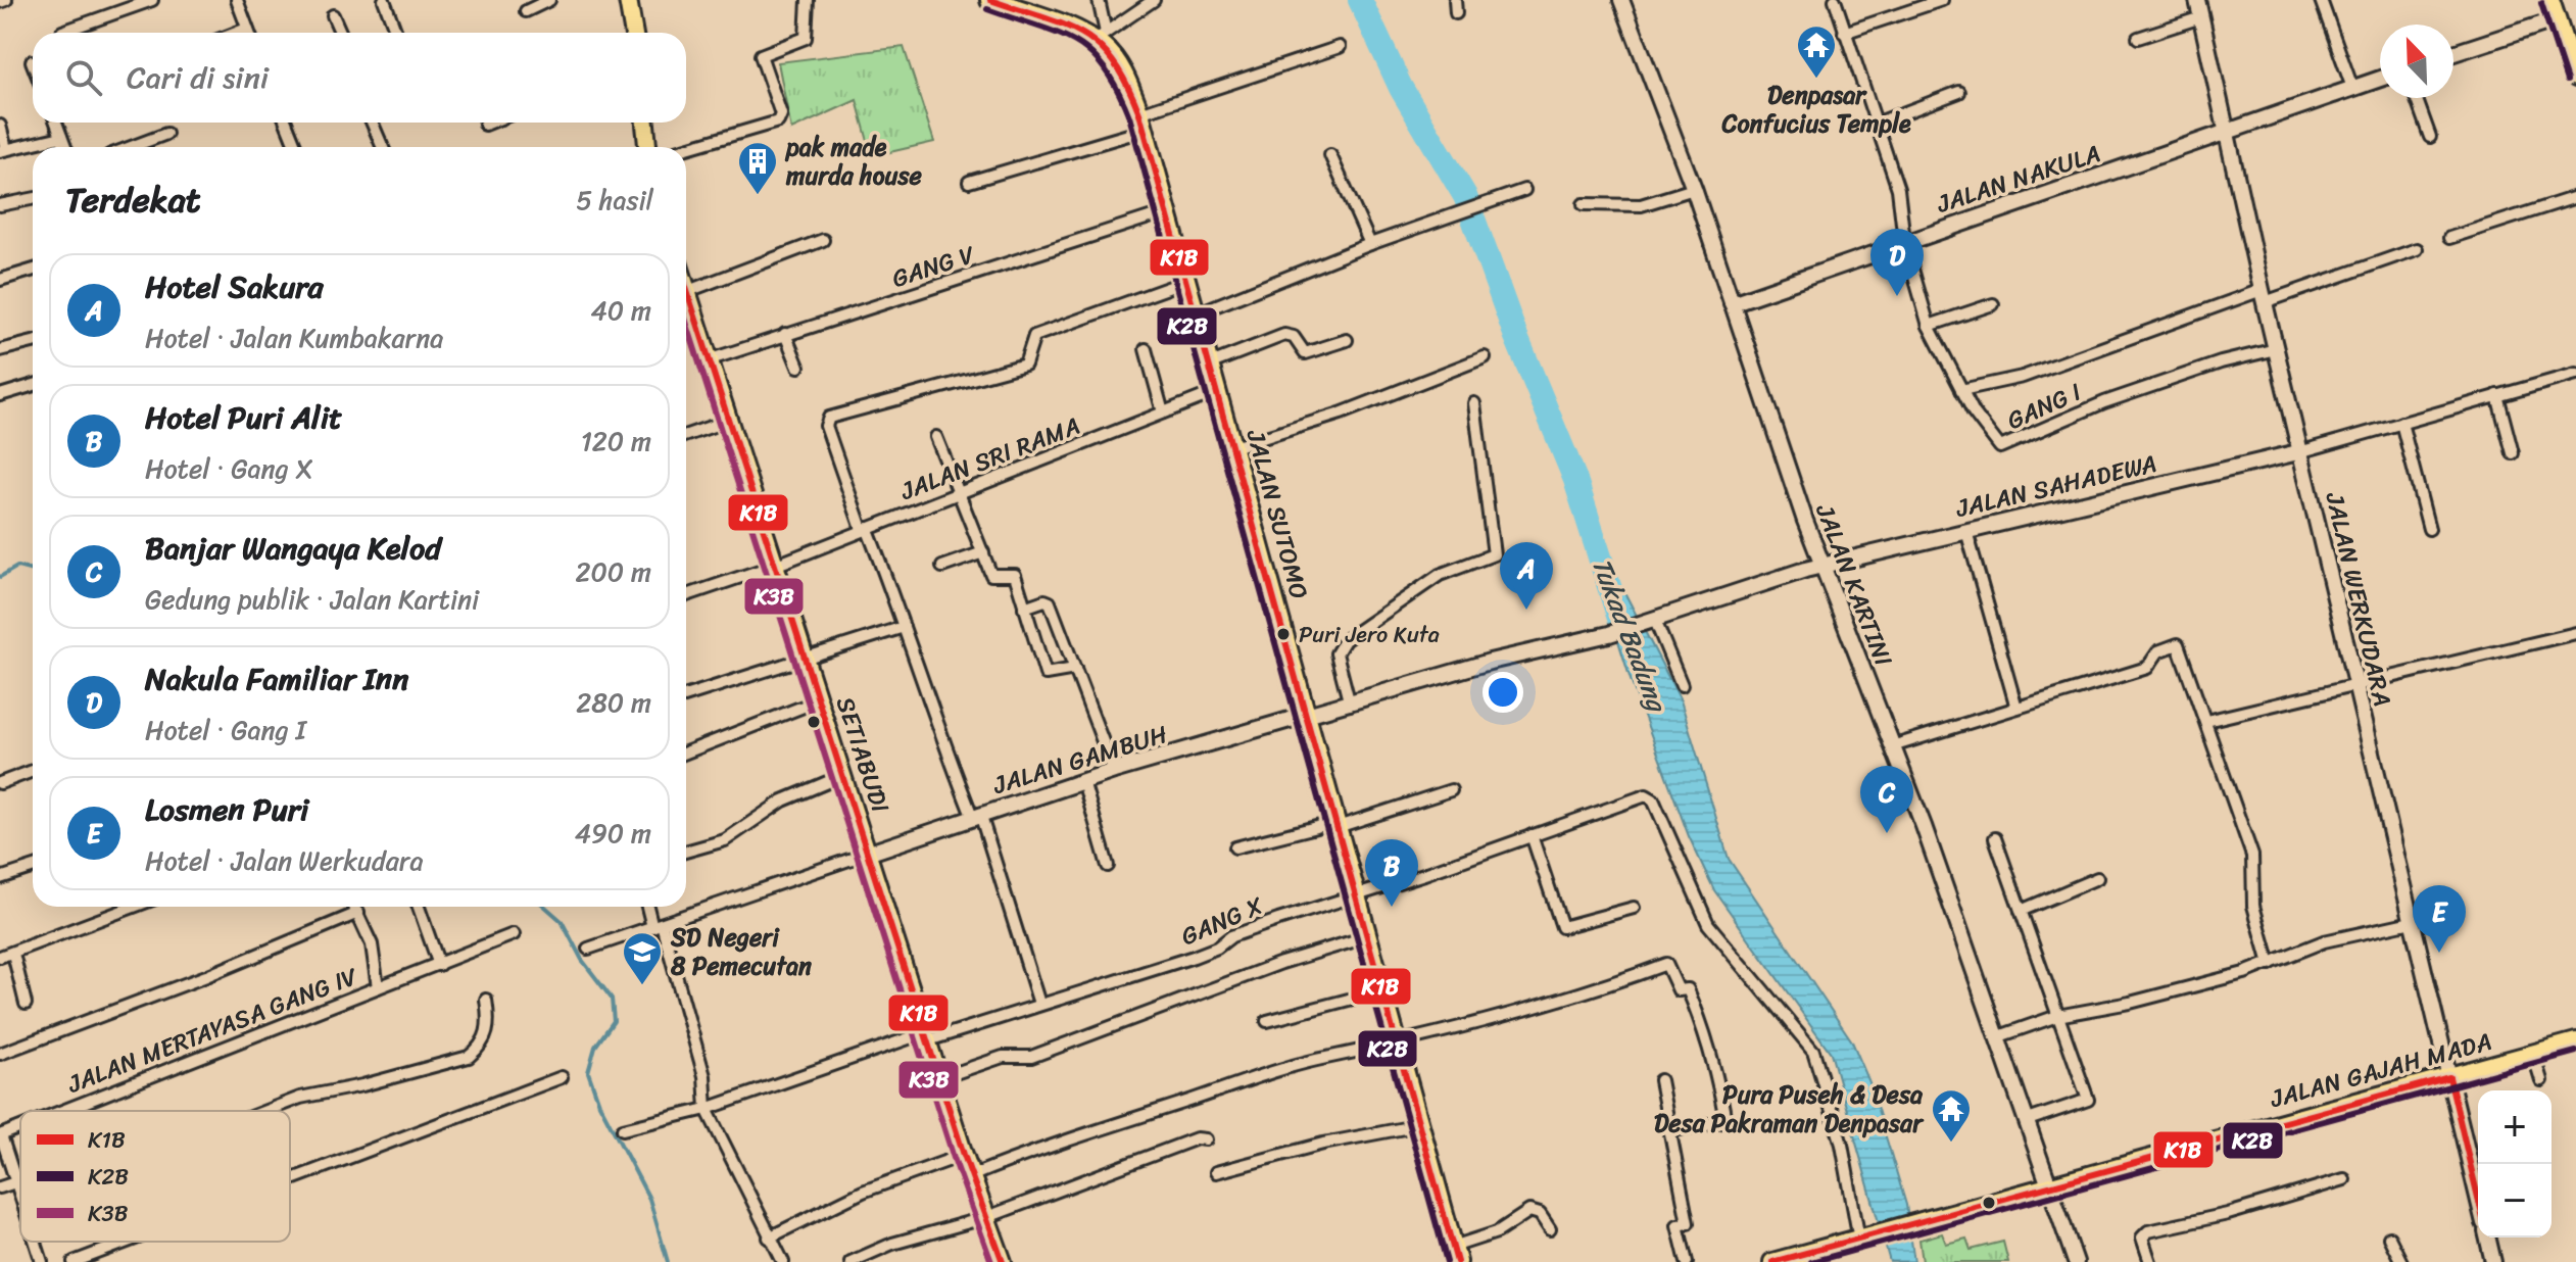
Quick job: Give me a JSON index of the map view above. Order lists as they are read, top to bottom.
{
  "streets": {
    "highway": ["JALAN SUTOMO"],
    "main road": ["SETIABUDI", "JALAN GAJAH MADA"],
    "street": [
      "JALAN NAKULA",
      "GANG V",
      "GANG I",
      "JALAN SRI RAMA",
      "JALAN SAHADEWA",
      "JALAN KARTINI",
      "JALAN WERKUDARA",
      "JALAN GAMBUH",
      "GANG X",
      "JALAN MERTAYASA GANG IV"
    ]
  },
  "crossings": [
    ["JALAN NAKULA", "GANG I"],
    ["JALAN NAKULA", "JALAN KARTINI"],
    ["JALAN NAKULA", "JALAN WERKUDARA"],
    ["GANG V", "JALAN SUTOMO"],
    ["GANG V", "SETIABUDI"],
    ["GANG I", "JALAN WERKUDARA"],
    ["JALAN SRI RAMA", "JALAN SUTOMO"],
    ["JALAN SRI RAMA", "SETIABUDI"],
    ["JALAN SAHADEWA", "JALAN KARTINI"],
    ["JALAN SAHADEWA", "JALAN WERKUDARA"],
    ["JALAN SAHADEWA", "JALAN GAMBUH"],
    ["JALAN SUTOMO", "JALAN GAMBUH"],
    ["JALAN SUTOMO", "GANG X"],
    ["JALAN KARTINI", "JALAN GAJAH MADA"],
    ["JALAN WERKUDARA", "JALAN GAJAH MADA"],
    ["SETIABUDI", "JALAN GAMBUH"],
    ["SETIABUDI", "GANG X"],
    ["GANG X", "JALAN GAJAH MADA"]
  ],
  "water": ["Tukad Badung"],
  "places": {
    "temple": ["Denpasar Confucius Temple", "Pura Puseh & Desa Desa Pakraman Denpasar"],
    "building": ["pak made murda house"],
    "other": ["Puri Jero Kuta"],
    "school or university": ["SD Negeri 8 Pemecutan"]
  },
  "lines": ["transit line K1B", "transit line K2B", "transit line K3B"],
  "legend": ["K1B", "K2B", "K3B"],
  "north": "top left",
  "page": {
    "search": "Cari di sini",
    "heading": ["Terdekat", "5 hasil"],
    "pins": [
      "D",
      "A",
      "C",
      "B",
      "E"
    ],
    "list": [
      {
        "mark": "A",
        "name": "Hotel Sakura",
        "note": "Hotel · Jalan Kumbakarna",
        "value": "40 m"
      },
      {
        "mark": "B",
        "name": "Hotel Puri Alit",
        "note": "Hotel · Gang X",
        "value": "120 m"
      },
      {
        "mark": "C",
        "name": "Banjar Wangaya Kelod",
        "note": "Gedung publik · Jalan Kartini",
        "value": "200 m"
      },
      {
        "mark": "D",
        "name": "Nakula Familiar Inn",
        "note": "Hotel · Gang I",
        "value": "280 m"
      },
      {
        "mark": "E",
        "name": "Losmen Puri",
        "note": "Hotel · Jalan Werkudara",
        "value": "490 m"
      }
    ],
    "map_buttons": ["+", "−"]
  }
}
